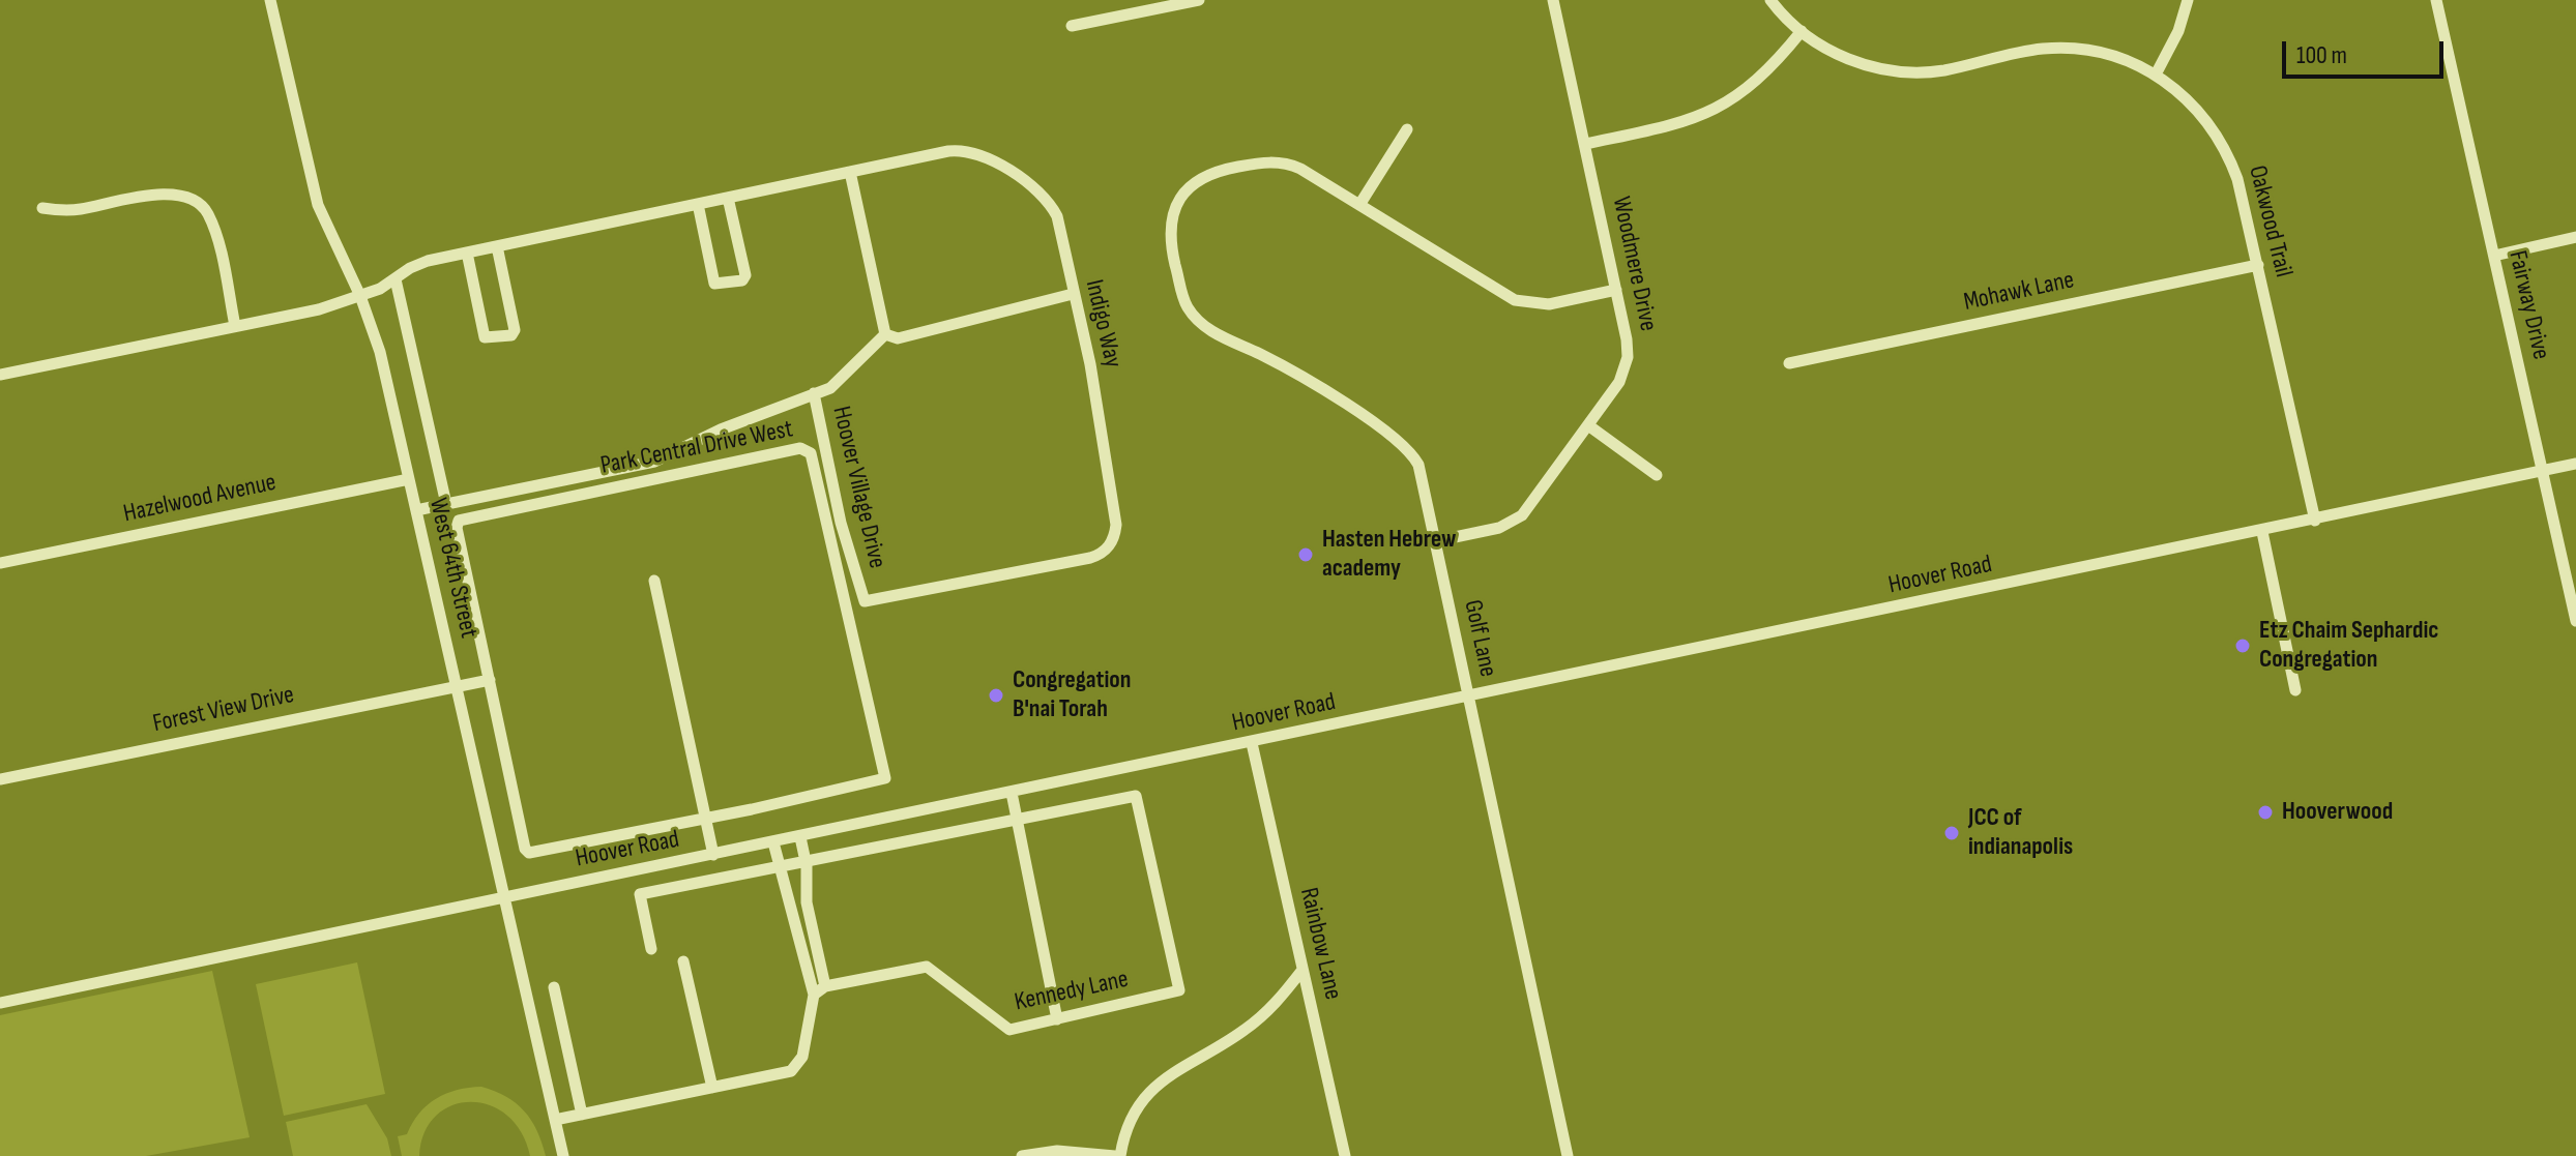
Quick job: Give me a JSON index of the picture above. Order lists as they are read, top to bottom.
{
  "streets": {
    "street": [
      "Oakwood Trail",
      "Woodmere Drive",
      "Mohawk Lane",
      "Fairway Drive",
      "Indigo Way",
      "Park Central Drive West",
      "Hoover Village Drive",
      "Hazelwood Avenue",
      "West 64th Street",
      "Hoover Road",
      "Golf Lane",
      "Forest View Drive",
      "Rainbow Lane",
      "Kennedy Lane"
    ]
  },
  "crossings": [
    ["Oakwood Trail", "Mohawk Lane"],
    ["Oakwood Trail", "Hoover Road"],
    ["Woodmere Drive", "Golf Lane"],
    ["Fairway Drive", "Hoover Road"],
    ["Indigo Way", "Hoover Village Drive"],
    ["Park Central Drive West", "Forest View Drive"],
    ["Hazelwood Avenue", "West 64th Street"],
    ["West 64th Street", "Hoover Road"],
    ["West 64th Street", "Forest View Drive"],
    ["Hoover Road", "Golf Lane"],
    ["Hoover Road", "Rainbow Lane"],
    ["Hoover Road", "Kennedy Lane"]
  ],
  "places": [
    "Hasten Hebrew academy",
    "Etz Chaim Sephardic Congregation",
    "Congregation B'nai Torah",
    "Hooverwood",
    "JCC of indianapolis"
  ],
  "scale_bar": "100 m"
}
